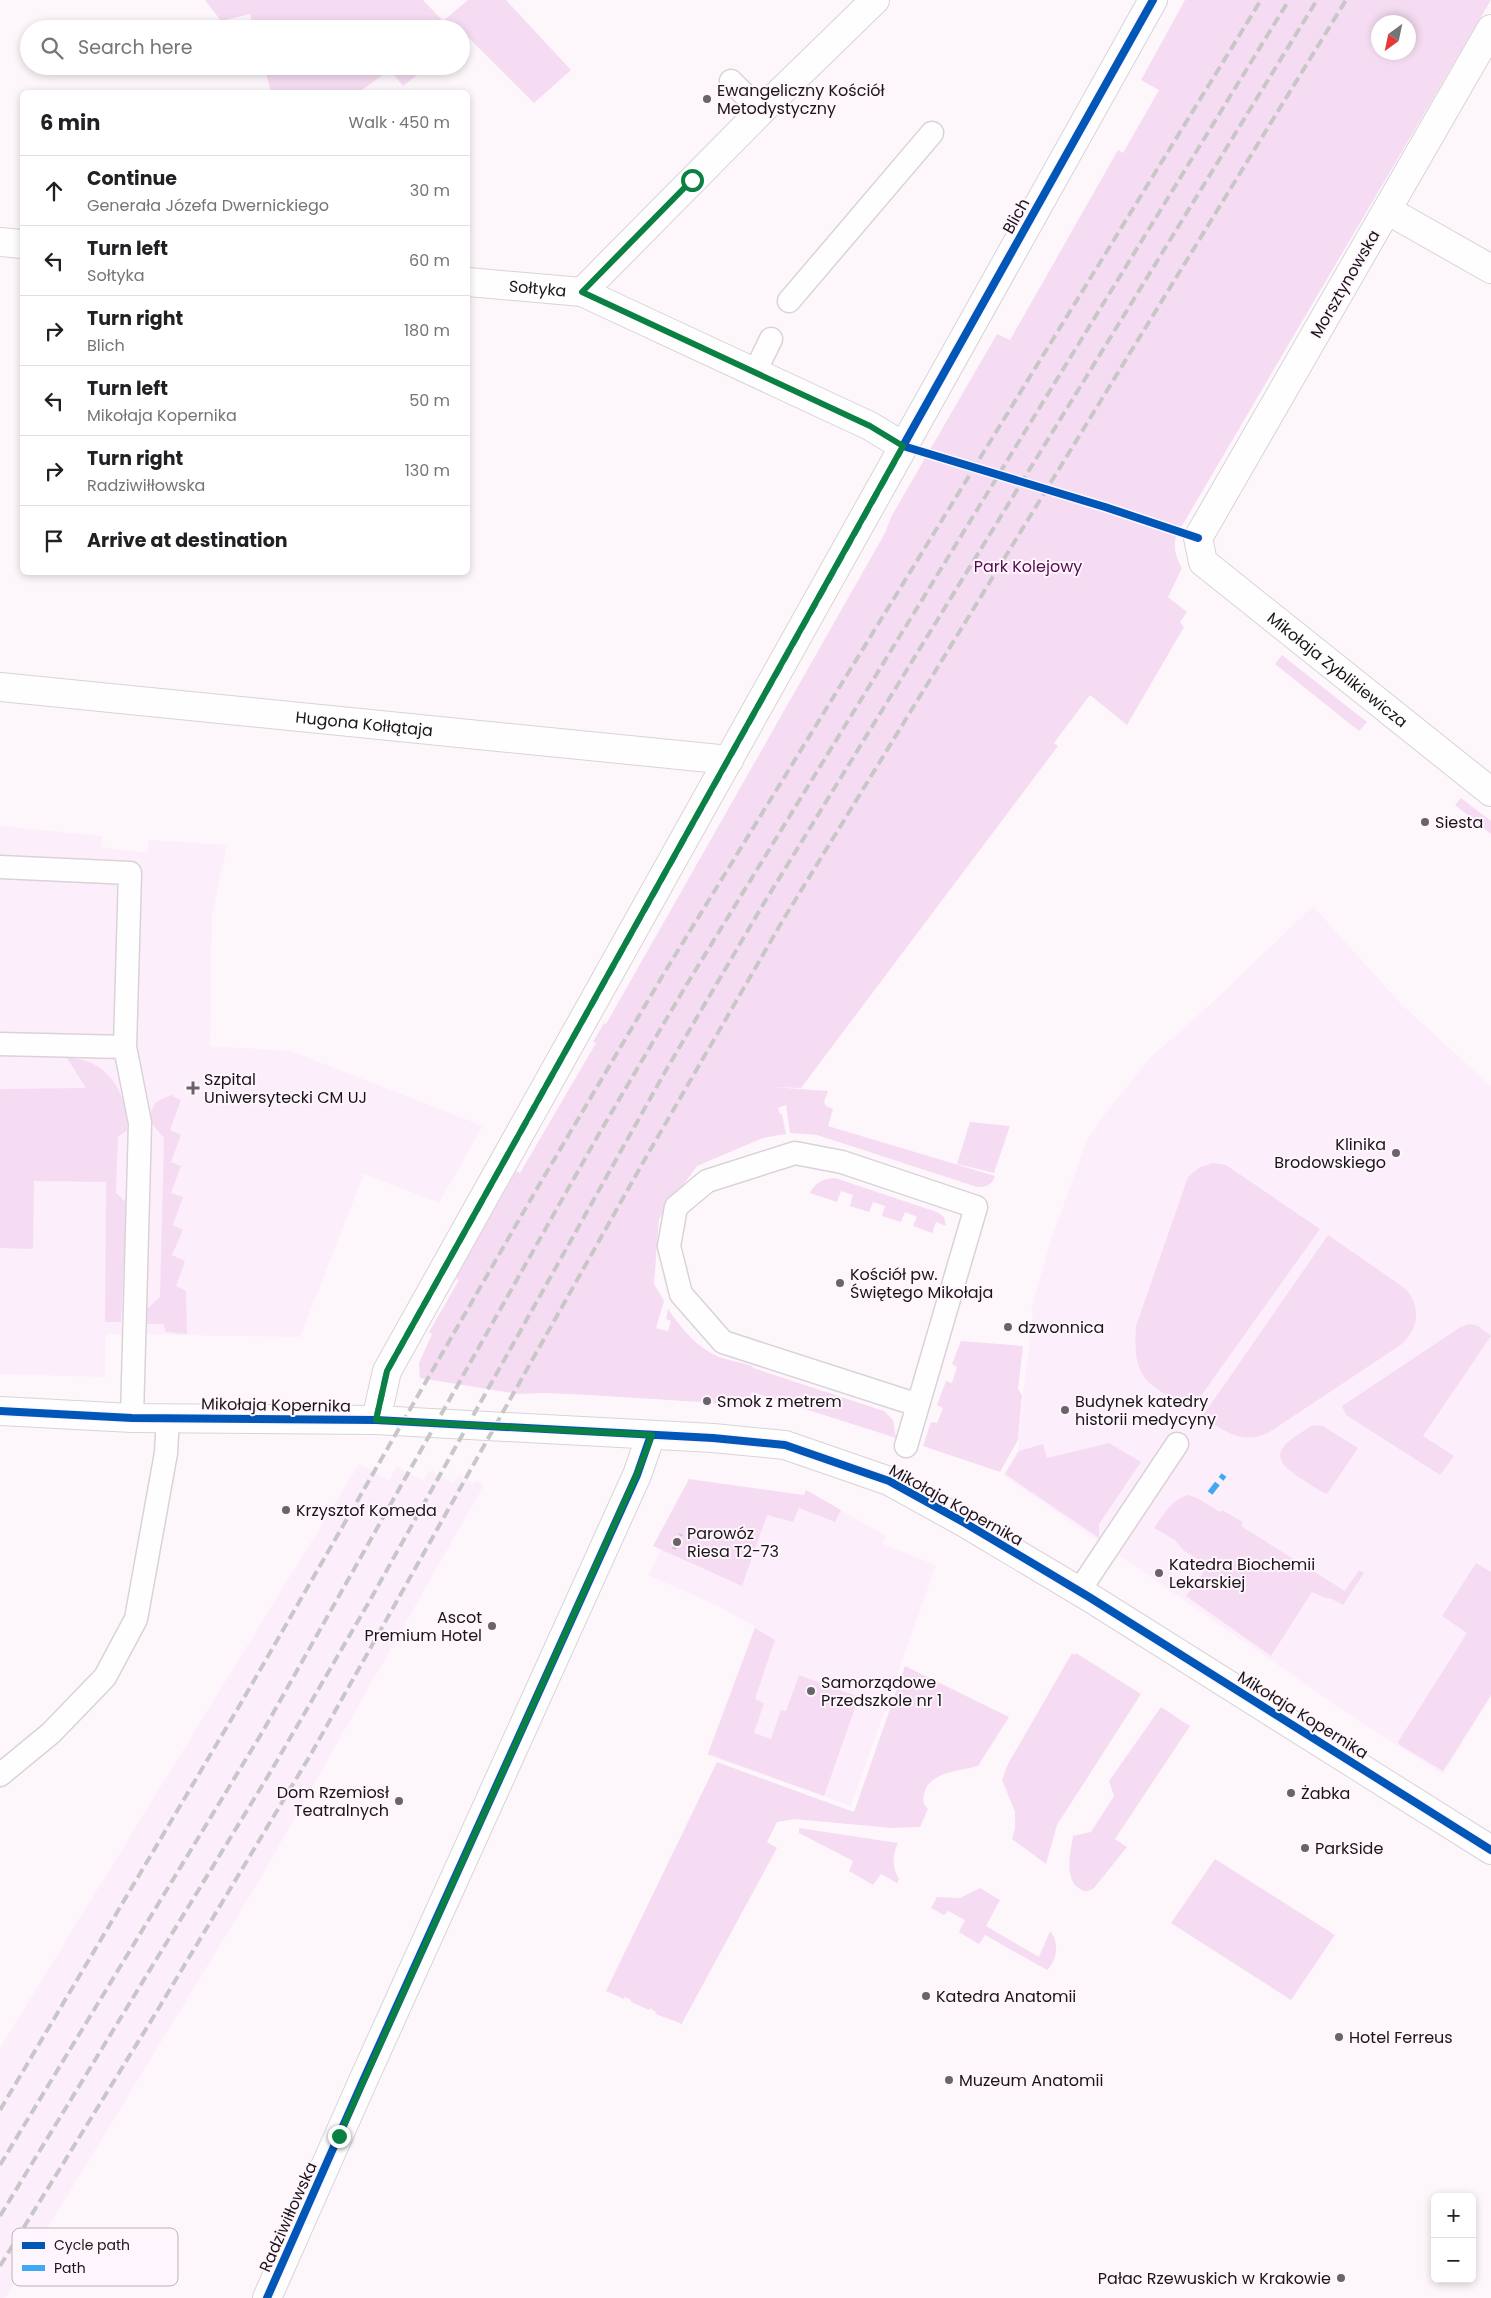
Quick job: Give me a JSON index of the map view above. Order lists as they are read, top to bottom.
{
  "streets": {
    "street": [
      "Blich",
      "Morsztynowska",
      "Sołtyka",
      "Mikołaja Zyblikiewicza",
      "Hugona Kołłątaja",
      "Mikołaja Kopernika",
      "Radziwiłłowska"
    ]
  },
  "crossings": [
    ["Blich", "Sołtyka"],
    ["Blich", "Hugona Kołłątaja"],
    ["Blich", "Mikołaja Kopernika"],
    ["Morsztynowska", "Mikołaja Zyblikiewicza"],
    ["Mikołaja Kopernika", "Radziwiłłowska"]
  ],
  "parks": ["Park Kolejowy"],
  "places": {
    "other": [
      "Ewangeliczny Kościół Metodystyczny",
      "Siesta",
      "Klinika Brodowskiego",
      "Kościół pw. Świętego Mikołaja",
      "dzwonnica",
      "Smok z metrem",
      "Budynek katedry historii medycyny",
      "Krzysztof Komeda",
      "Parowóz Riesa T2-73",
      "Katedra Biochemii Lekarskiej",
      "Ascot Premium Hotel",
      "Samorządowe Przedszkole nr 1",
      "Żabka",
      "Dom Rzemiosł Teatralnych",
      "ParkSide",
      "Katedra Anatomii",
      "Hotel Ferreus",
      "Muzeum Anatomii",
      "Pałac Rzewuskich w Krakowie"
    ],
    "health": ["Szpital Uniwersytecki CM UJ"]
  },
  "legend": ["Cycle path", "Path"],
  "north": "bottom left",
  "page": {
    "search": "Search here",
    "heading": ["6 min", "Walk · 450 m"],
    "list": [
      ["Continue", "Generała Józefa Dwernickiego", "30 m"],
      ["Turn left", "Sołtyka", "60 m"],
      ["Turn right", "Blich", "180 m"],
      ["Turn left", "Mikołaja Kopernika", "50 m"],
      ["Turn right", "Radziwiłłowska", "130 m"],
      "Arrive at destination"
    ],
    "map_buttons": ["+", "−"]
  }
}
